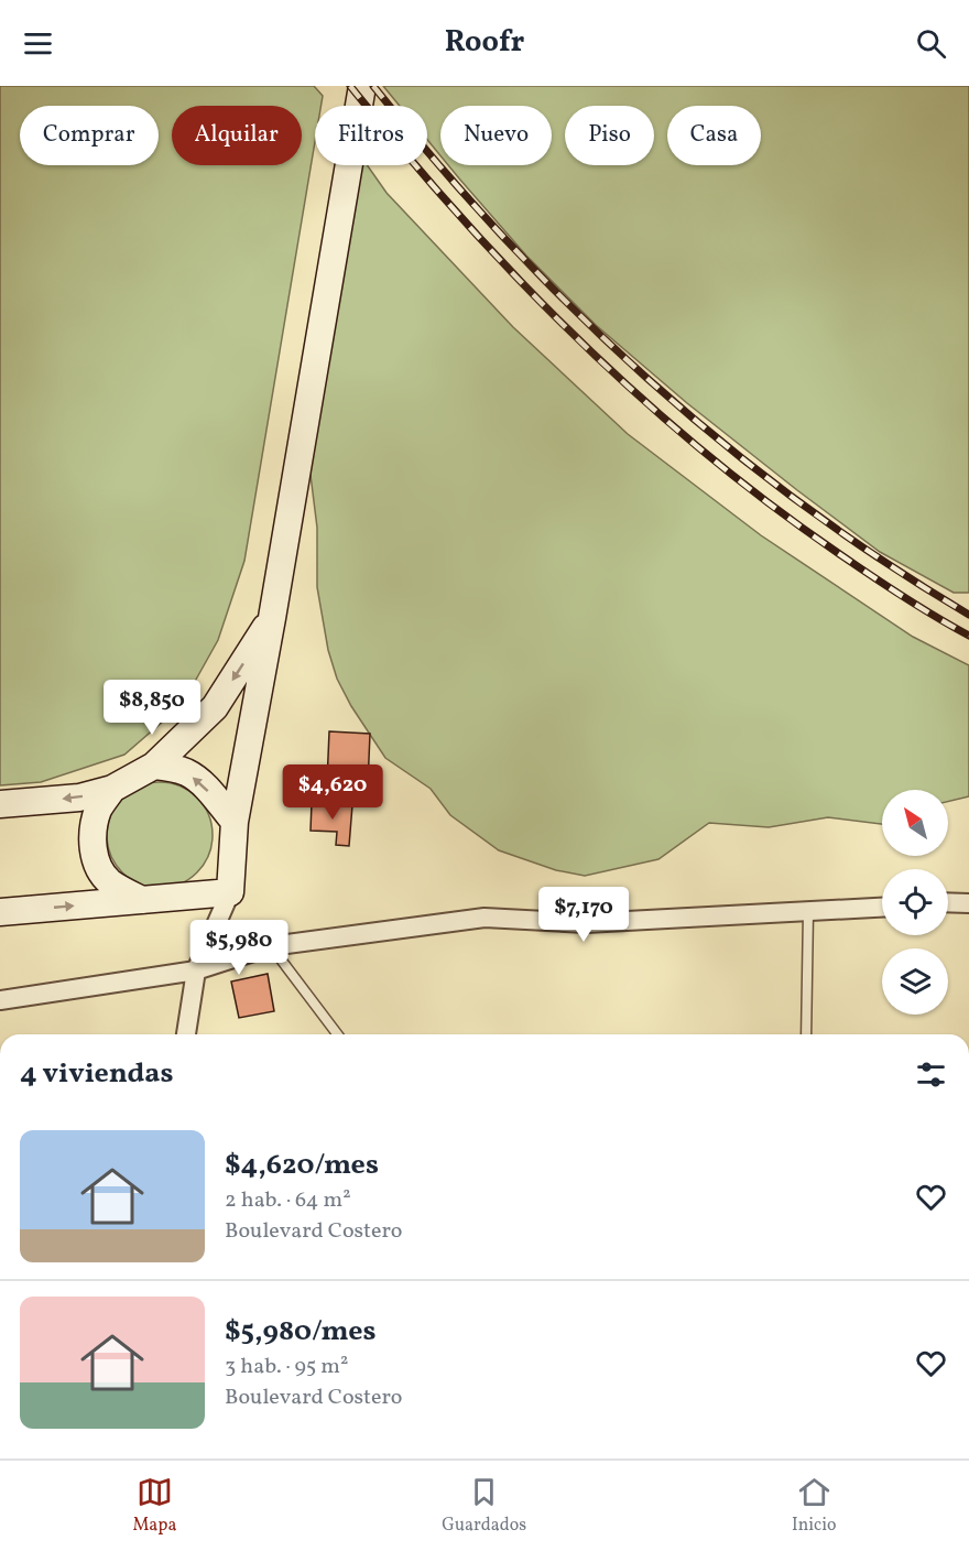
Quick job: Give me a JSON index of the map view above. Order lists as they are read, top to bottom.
{
  "north": "top left",
  "page": {
    "header": "Roofr",
    "chip": [
      "Comprar",
      "Alquilar",
      "Filtros",
      "Nuevo",
      "Piso",
      "Casa"
    ],
    "price": [
      "$8,850",
      "$4,620",
      "$7,170",
      "$5,980"
    ],
    "heading": "4 viviendas",
    "list": [
      {
        "name": "$4,620/mes",
        "note": "2 hab. · 64 m² · Boulevard Costero"
      },
      {
        "name": "$5,980/mes",
        "note": "3 hab. · 95 m² · Boulevard Costero"
      }
    ],
    "tabs": ["Mapa", "Guardados", "Inicio"]
  }
}
